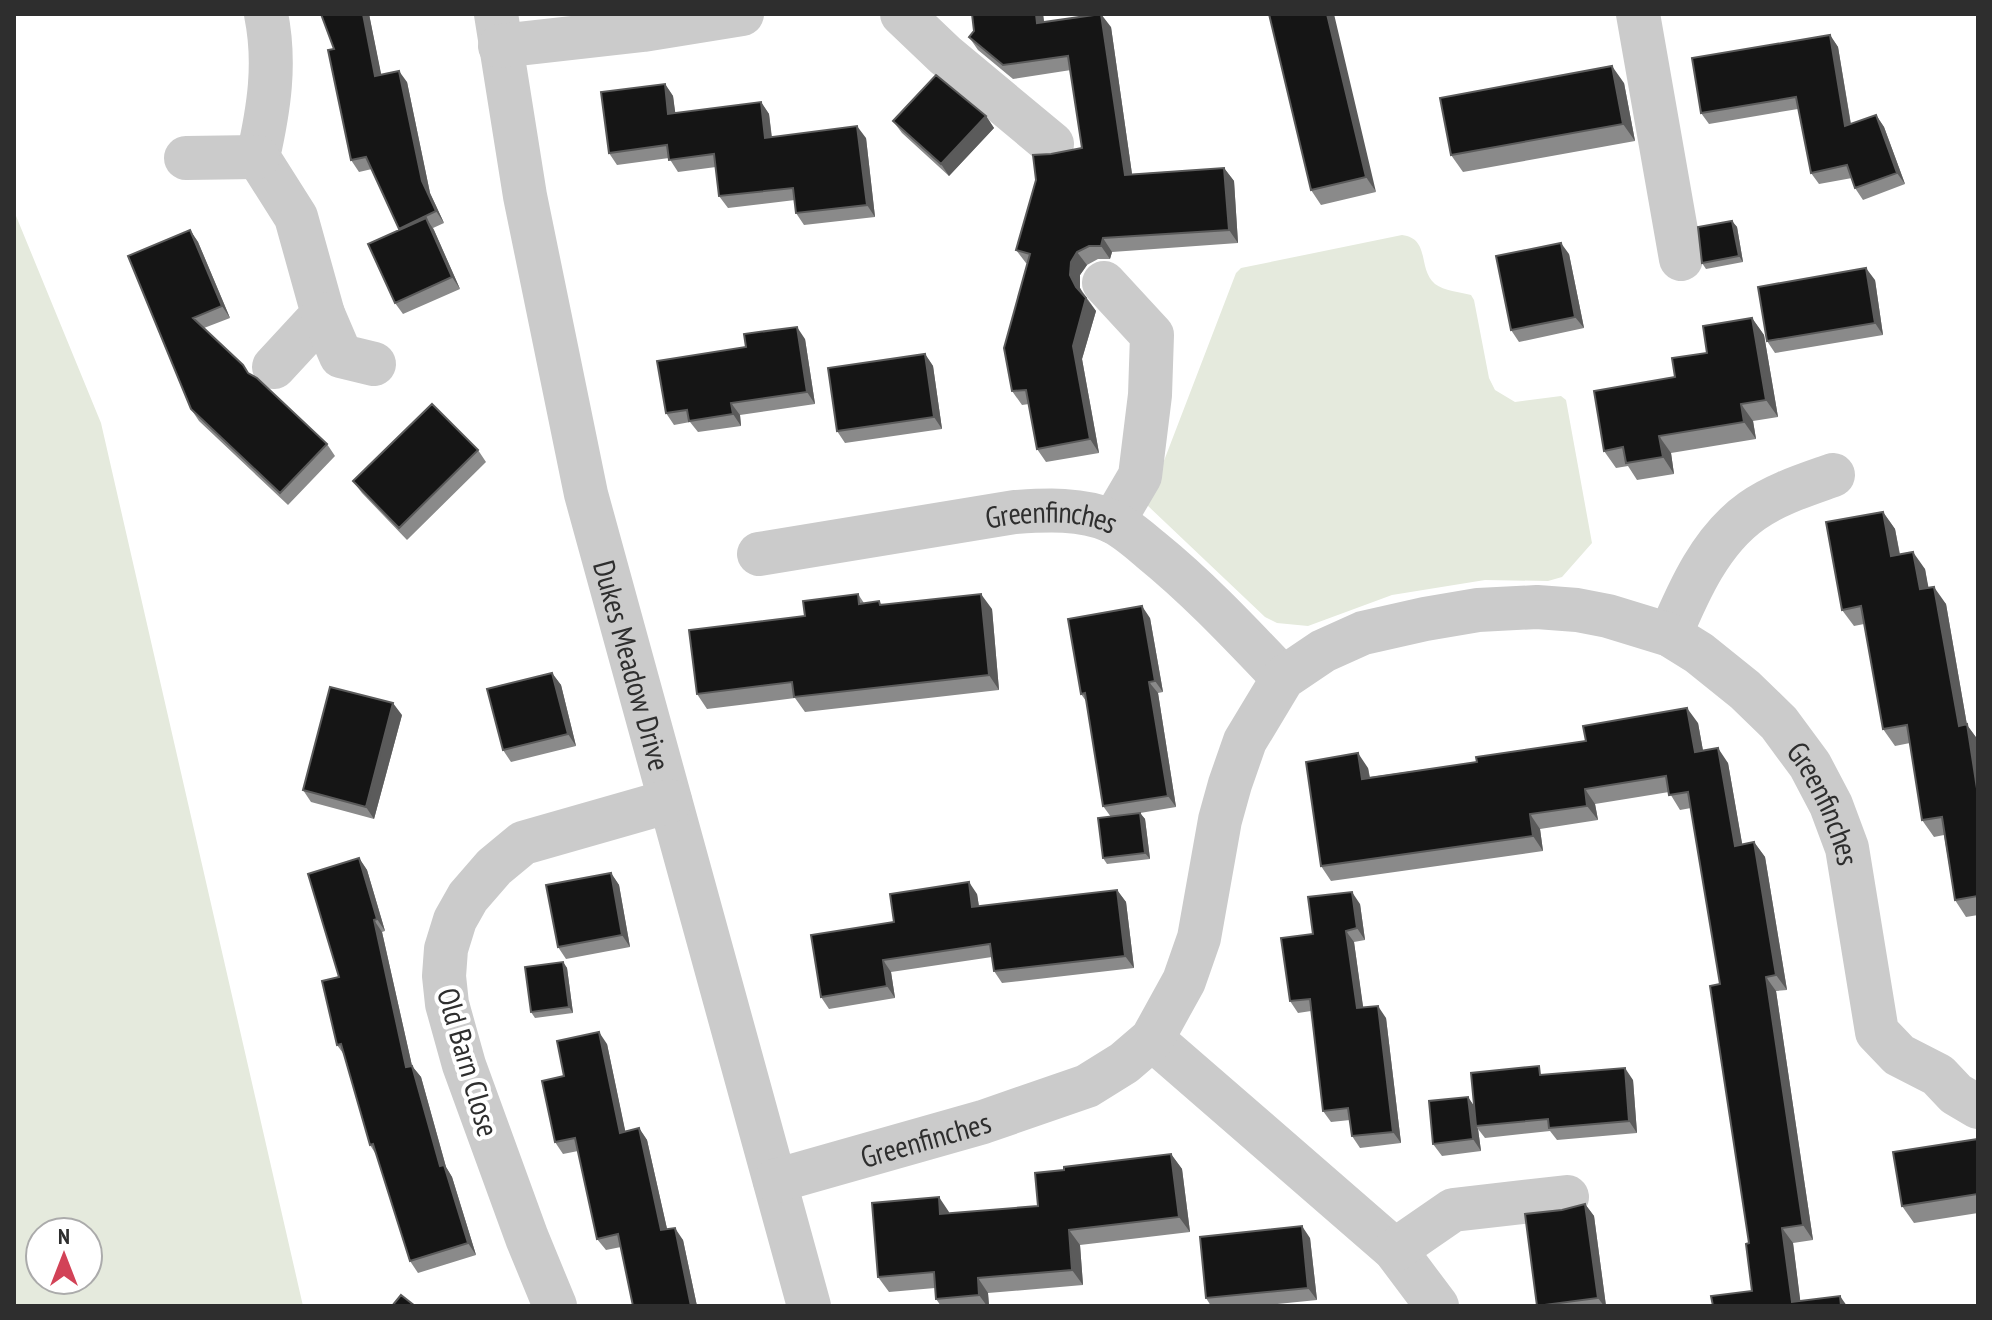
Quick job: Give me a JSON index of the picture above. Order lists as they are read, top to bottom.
{
  "streets": {
    "street": ["Greenfinches", "Dukes Meadow Drive", "Old Barn Close"]
  },
  "crossings": [
    ["Greenfinches", "Dukes Meadow Drive"],
    ["Dukes Meadow Drive", "Old Barn Close"]
  ],
  "north": "top"
}
